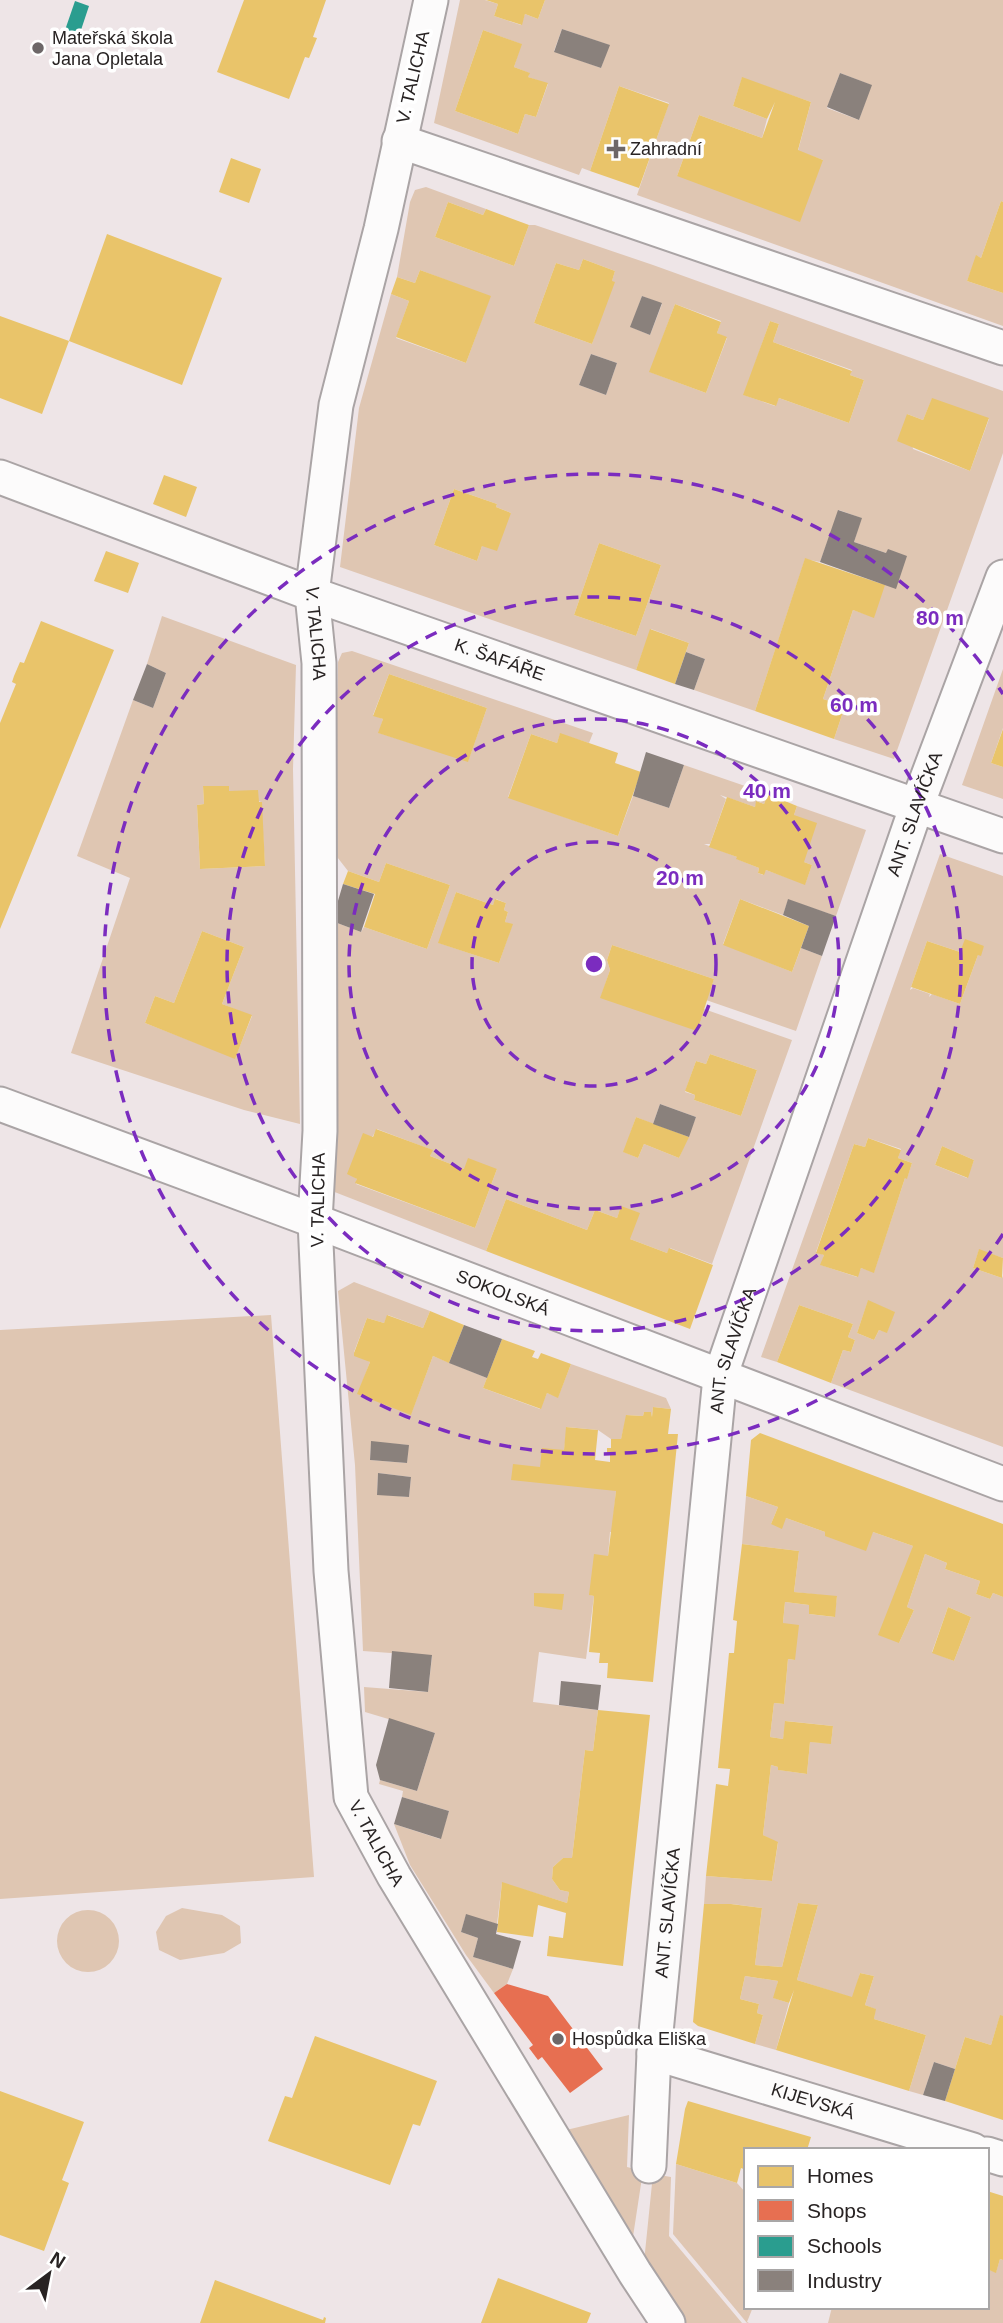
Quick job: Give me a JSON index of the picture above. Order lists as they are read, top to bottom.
{
  "streets": {
    "street": [
      "V. TALICHA",
      "K. ŠAFÁŘE",
      "ANT. SLAVÍČKA",
      "SOKOLSKÁ",
      "KIJEVSKÁ"
    ]
  },
  "crossings": [
    ["V. TALICHA", "K. ŠAFÁŘE"],
    ["V. TALICHA", "SOKOLSKÁ"],
    ["K. ŠAFÁŘE", "ANT. SLAVÍČKA"],
    ["ANT. SLAVÍČKA", "SOKOLSKÁ"],
    ["ANT. SLAVÍČKA", "KIJEVSKÁ"]
  ],
  "places": {
    "other": ["Mateřská škola Jana Opletala", "Hospůdka Eliška"],
    "health": ["Zahradní"]
  },
  "legend": [
    "Homes",
    "Shops",
    "Schools",
    "Industry"
  ],
  "north": "top right",
  "rings": [
    "80 m",
    "60 m",
    "40 m",
    "20 m"
  ]
}
